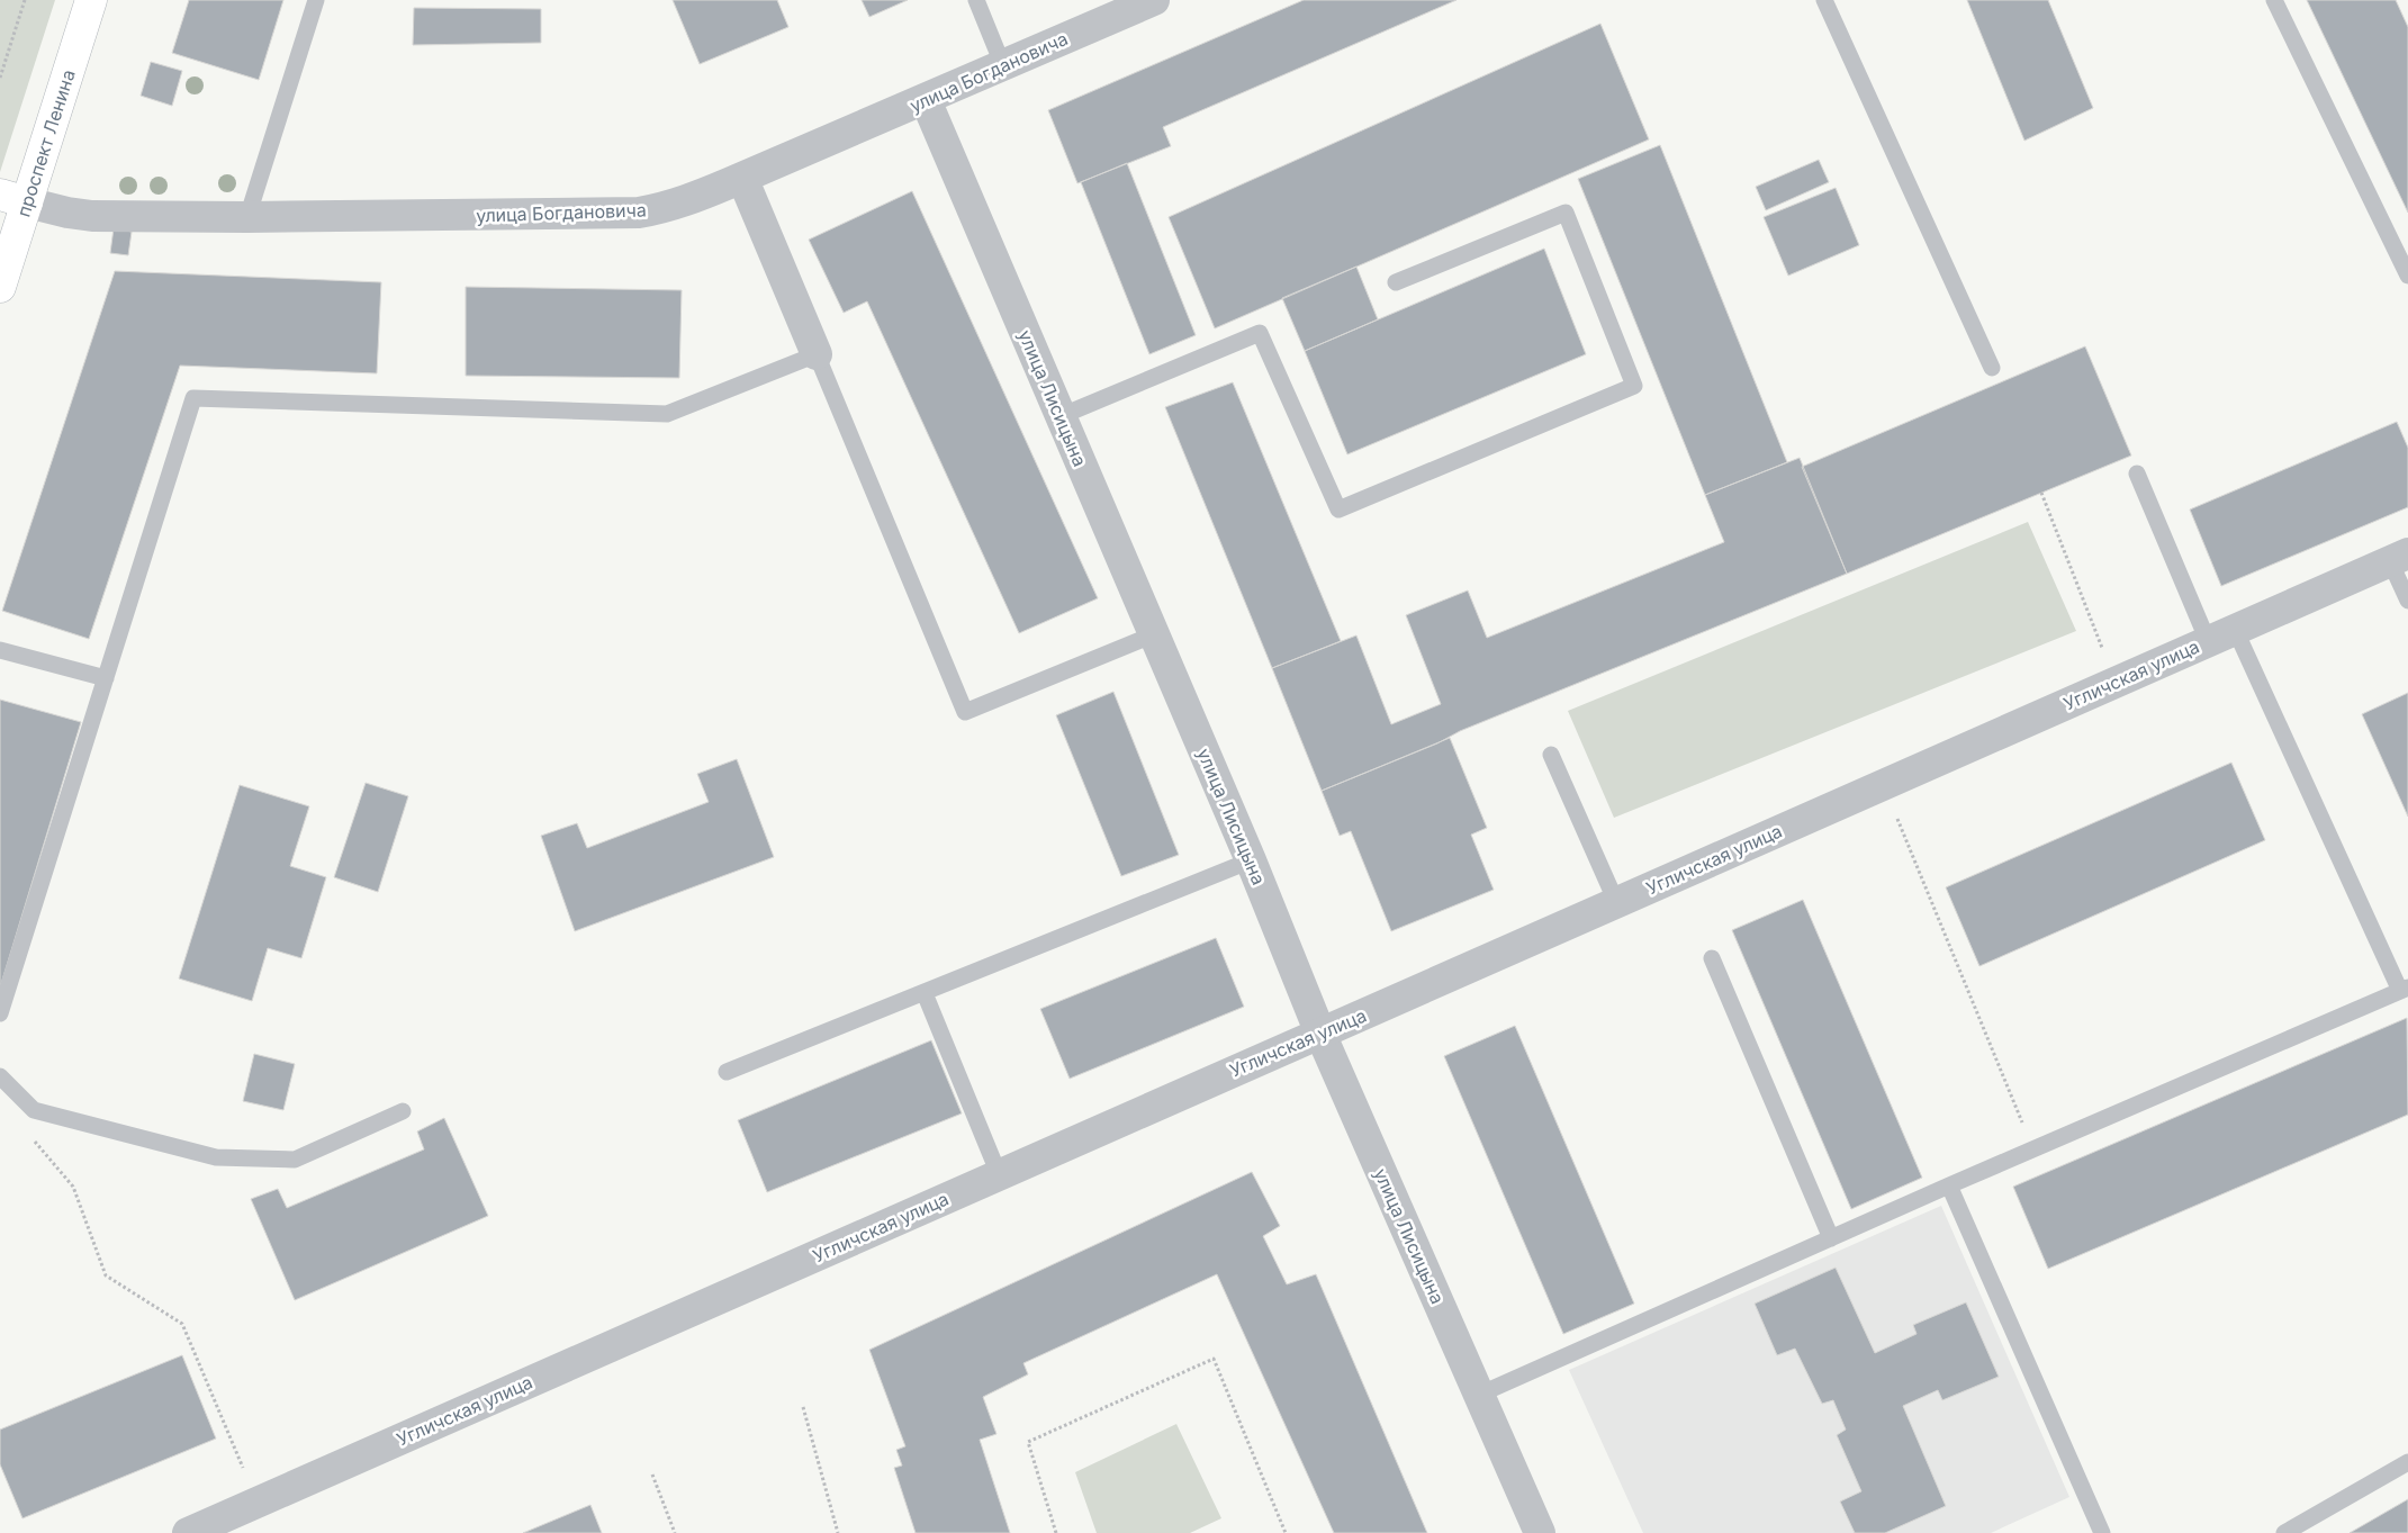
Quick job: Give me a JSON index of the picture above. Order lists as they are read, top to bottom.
{
  "streets": {
    "main road": ["проспект Ленина"],
    "street": ["улица Богдановича", "улица Лисицына", "Угличская улица"]
  },
  "crossings": [
    ["улица Богдановича", "проспект Ленина"],
    ["улица Богдановича", "улица Лисицына"],
    ["улица Лисицына", "Угличская улица"]
  ]
}
